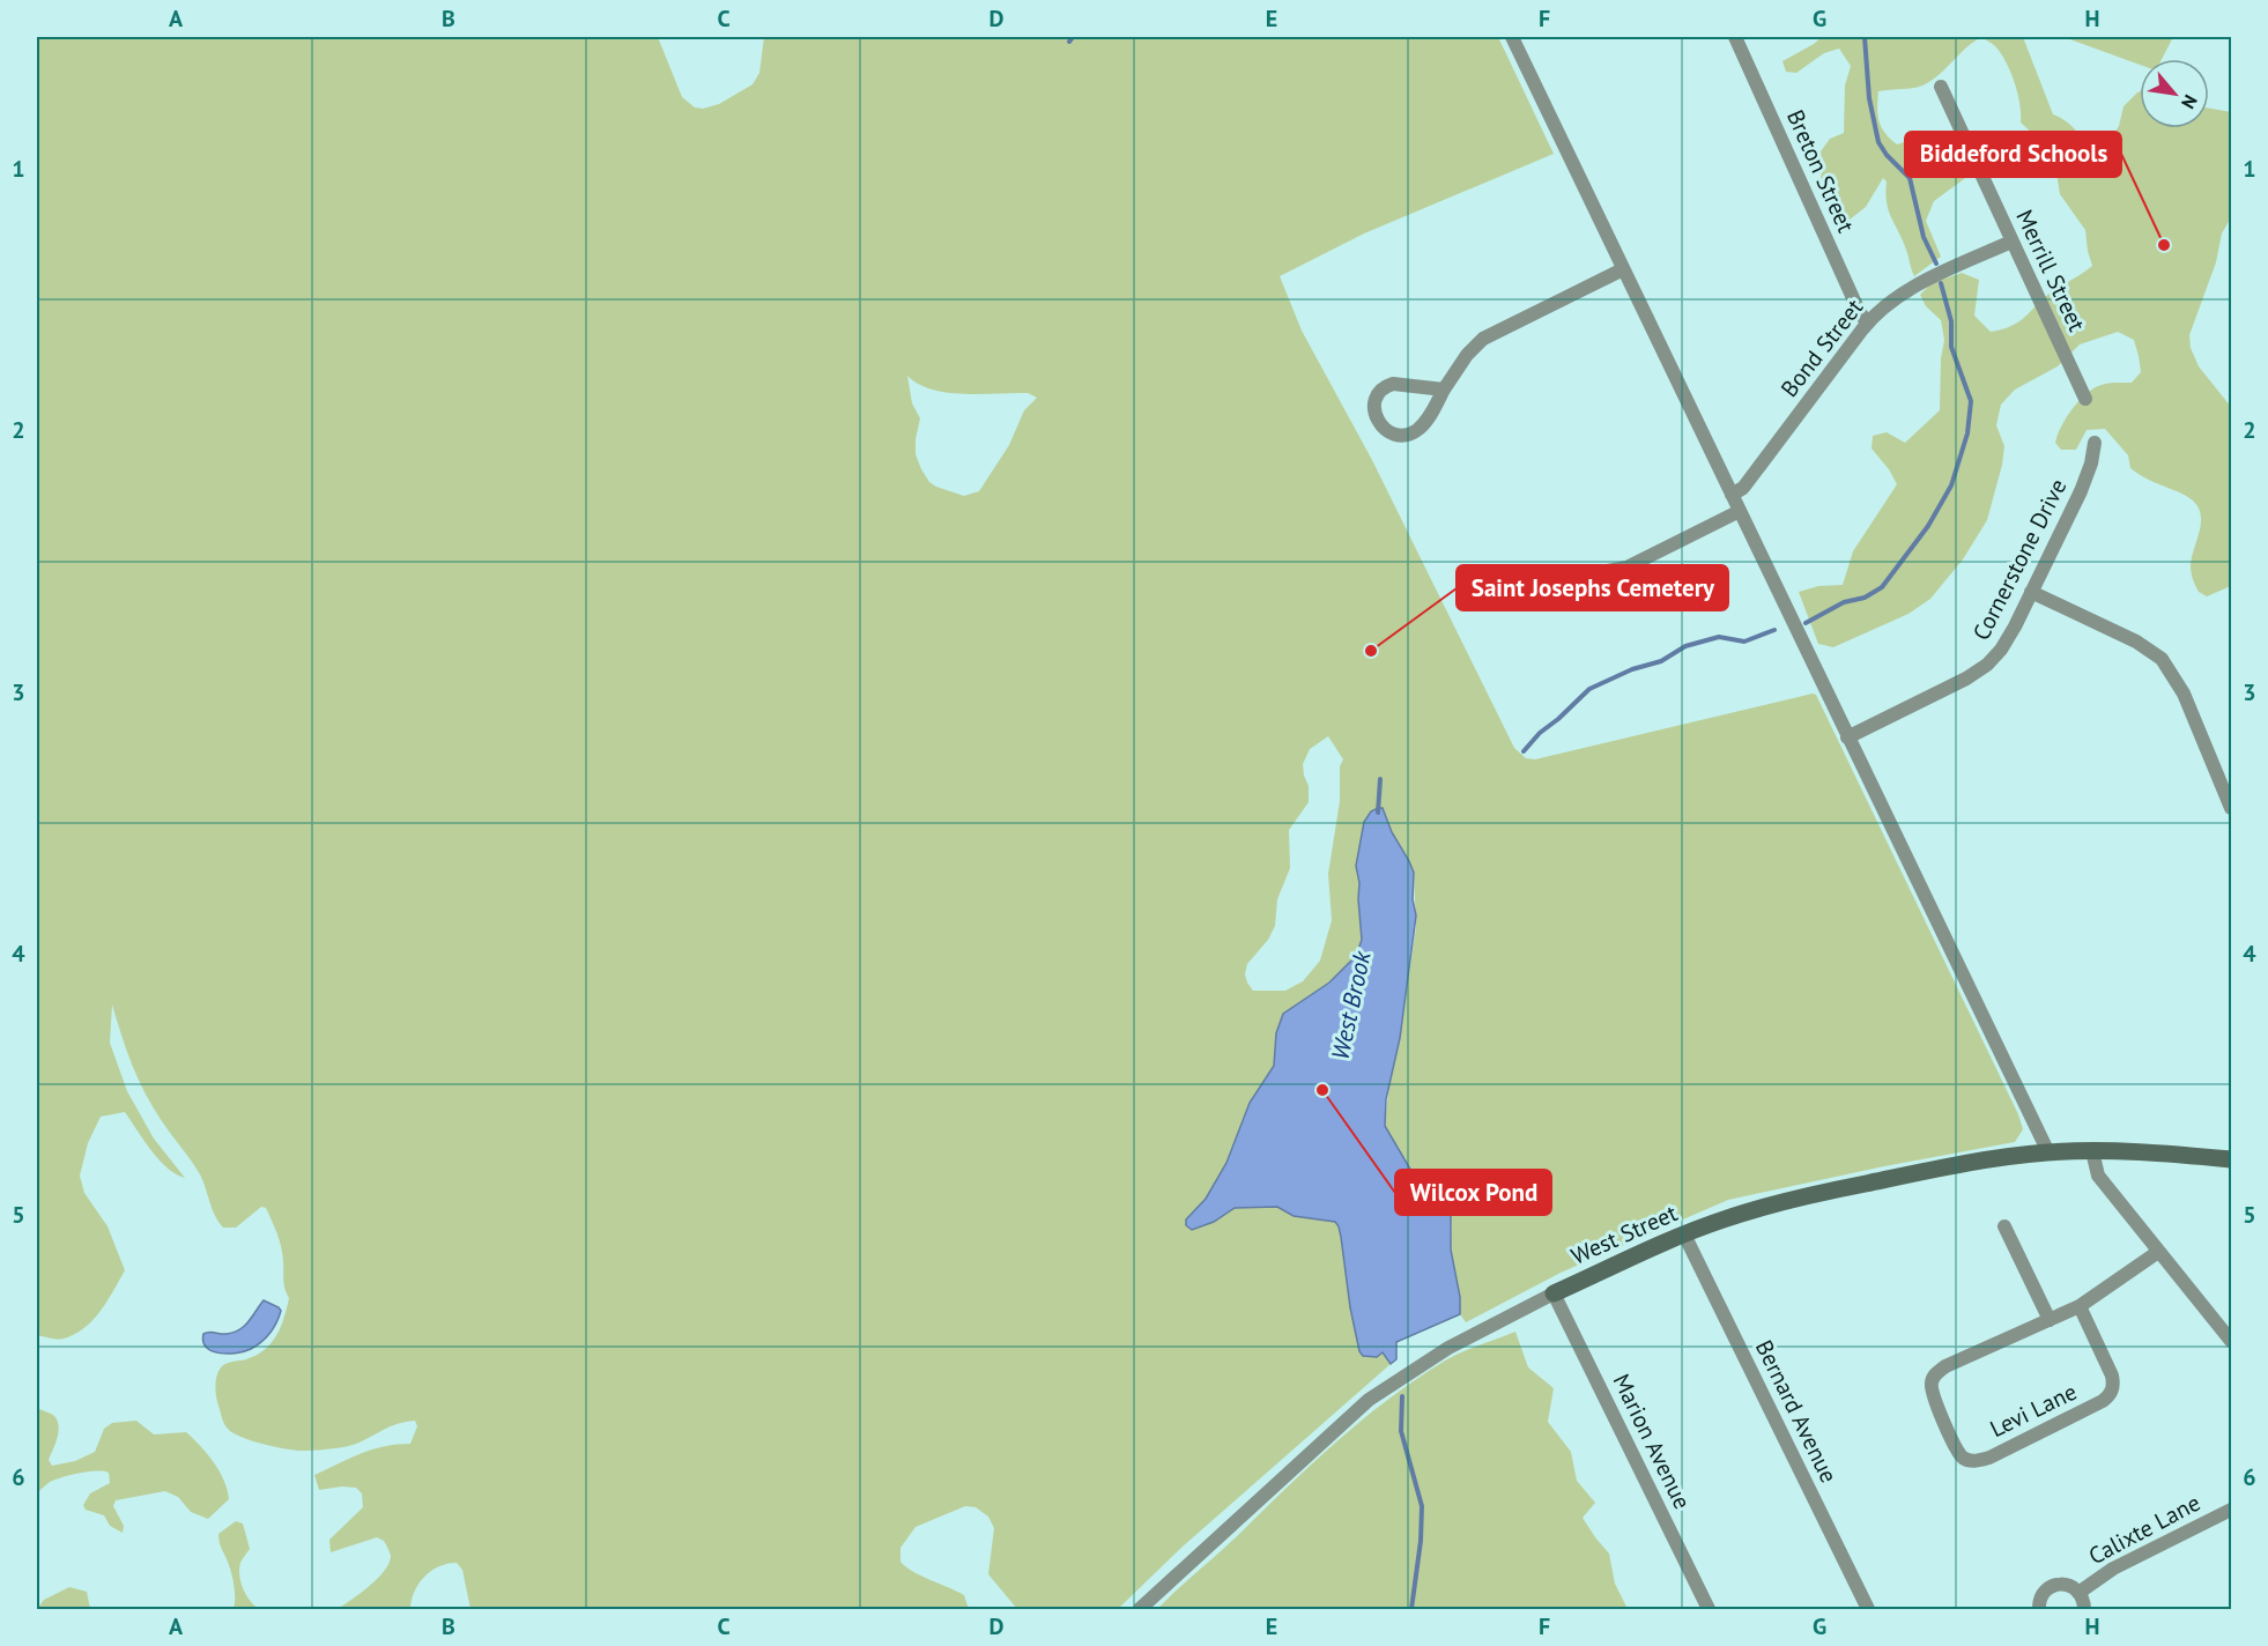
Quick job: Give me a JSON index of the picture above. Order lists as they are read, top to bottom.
{
  "streets": {
    "street": [
      "Breton Street",
      "Merrill Street",
      "Bond Street",
      "Cornerstone Drive",
      "West Street",
      "Levi Lane",
      "Bernard Avenue",
      "Marion Avenue",
      "Calixte Lane"
    ]
  },
  "crossings": [
    ["Breton Street", "Bond Street"],
    ["Merrill Street", "Bond Street"],
    ["West Street", "Bernard Avenue"],
    ["West Street", "Marion Avenue"]
  ],
  "water": ["West Brook"],
  "places": ["Biddeford Schools", "Saint Josephs Cemetery", "Wilcox Pond"],
  "north": "bottom right",
  "grid": {
    "columns": [
      "A",
      "B",
      "C",
      "D",
      "E",
      "F",
      "G",
      "H"
    ],
    "rows": [
      "1",
      "2",
      "3",
      "4",
      "5",
      "6"
    ]
  }
}
